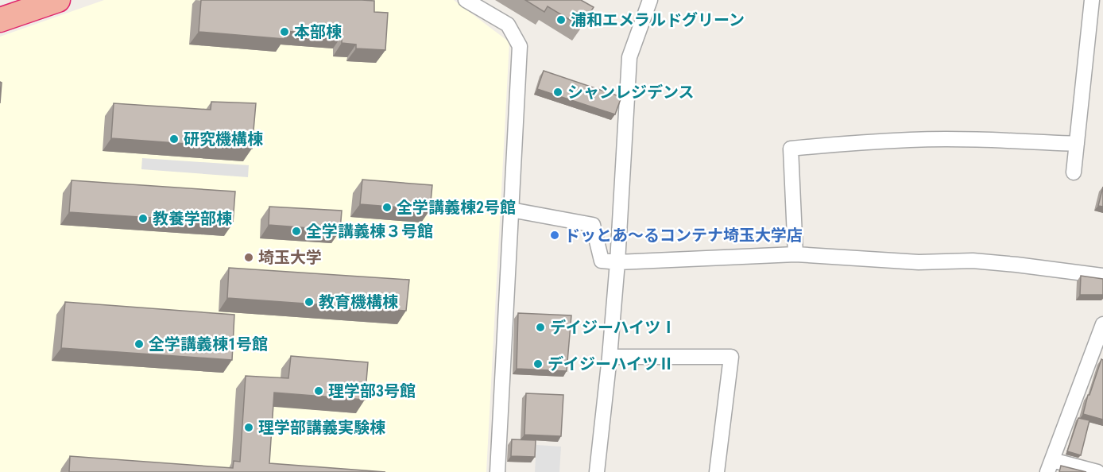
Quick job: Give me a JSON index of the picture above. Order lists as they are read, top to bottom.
{
  "places": [
    "浦和エメラルドグリーン",
    "本部棟",
    "シャンレジデンス",
    "研究機構棟",
    "全学講義棟2号館",
    "教養学部棟",
    "全学講義棟３号館",
    "ドッとあ～るコンテナ埼玉大学店",
    "埼玉大学",
    "教育機構棟",
    "デイジーハイツⅠ",
    "全学講義棟1号館",
    "デイジーハイツⅡ",
    "理学部3号館",
    "理学部講義実験棟"
  ]
}
